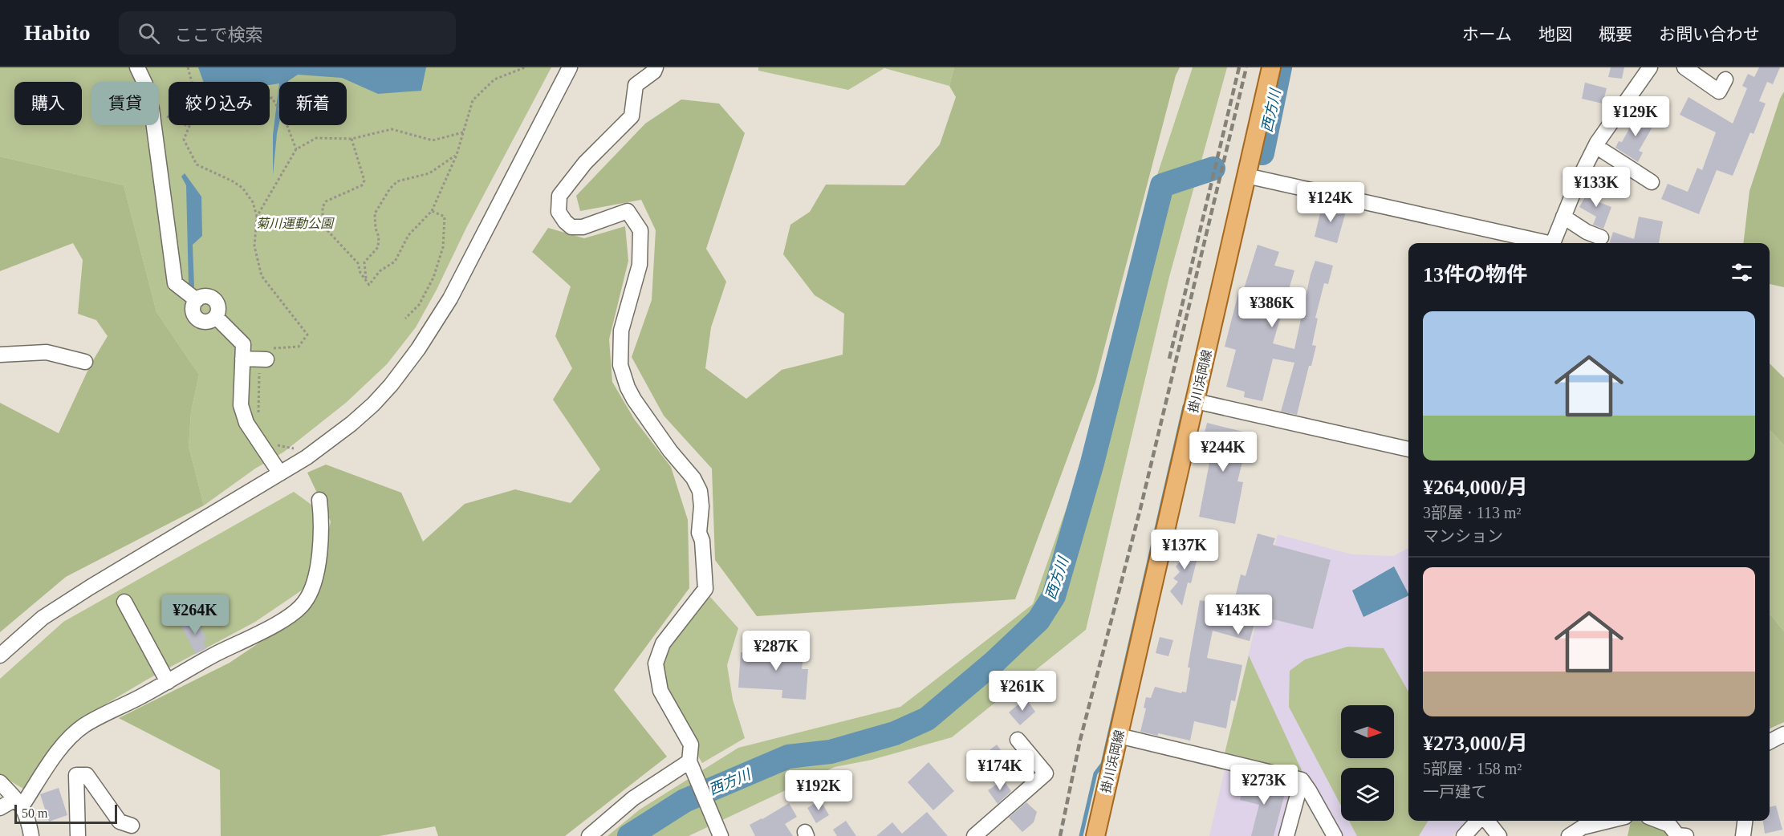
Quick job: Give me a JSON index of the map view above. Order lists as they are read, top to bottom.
{
  "streets": {
    "main road": ["掛川浜岡線"]
  },
  "water": ["西方川"],
  "parks": ["菊川運動公園"],
  "scale_bar": "50 m",
  "north": "right",
  "page": {
    "header": "Habito",
    "search": "ここで検索",
    "nav": [
      "ホーム",
      "地図",
      "概要",
      "お問い合わせ"
    ],
    "chip": [
      "購入",
      "賃貸",
      "絞り込み",
      "新着"
    ],
    "price": [
      "¥129K",
      "¥133K",
      "¥124K",
      "¥386K",
      "¥244K",
      "¥137K",
      "¥264K",
      "¥143K",
      "¥287K",
      "¥261K",
      "¥174K",
      "¥273K",
      "¥192K"
    ],
    "heading": "13件の物件",
    "list": [
      {
        "name": "¥264,000/月",
        "note": "3部屋 · 113 m² · マンション"
      },
      {
        "name": "¥273,000/月",
        "note": "5部屋 · 158 m² · 一戸建て"
      }
    ],
    "scale": "50 m"
  }
}
